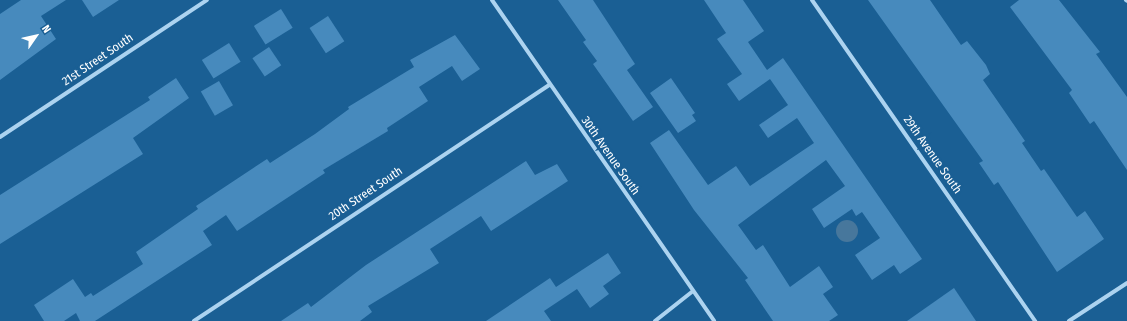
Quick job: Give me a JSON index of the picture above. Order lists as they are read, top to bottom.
{
  "streets": {
    "street": [
      "21st Street South",
      "29th Avenue South",
      "30th Avenue South",
      "20th Street South"
    ]
  },
  "crossings": [
    ["30th Avenue South", "20th Street South"]
  ],
  "north": "top right"
}
